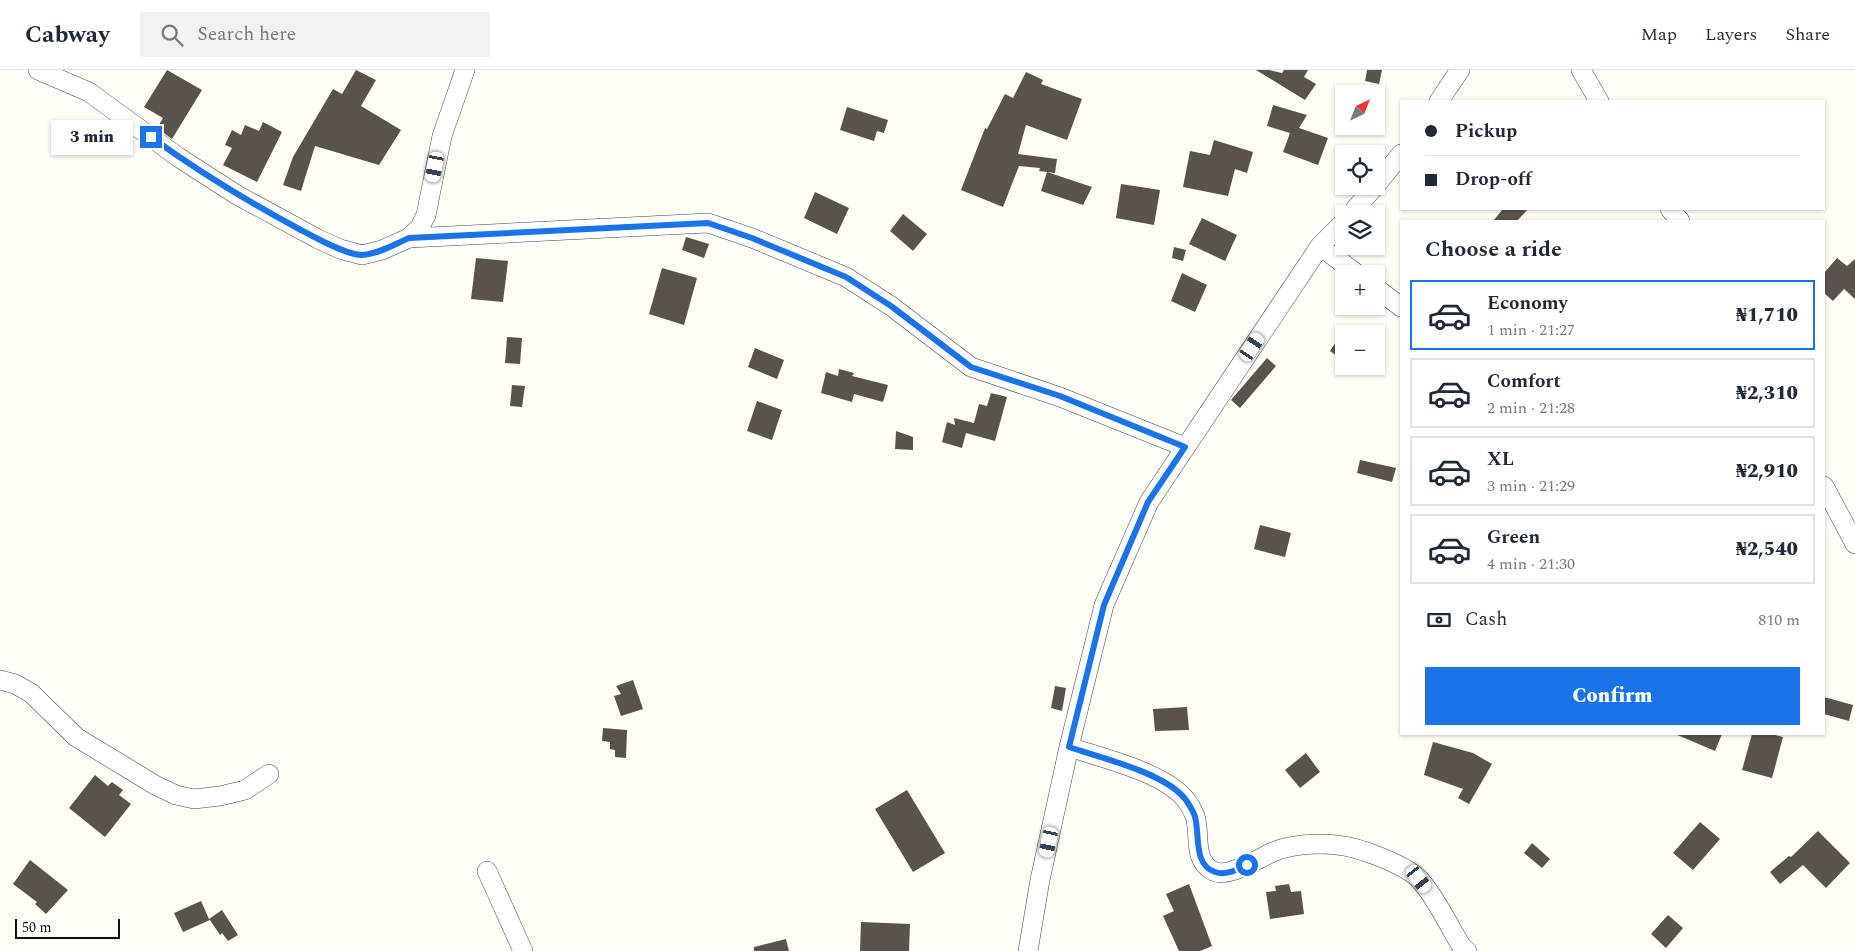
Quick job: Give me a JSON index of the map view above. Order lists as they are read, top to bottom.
{
  "scale_bar": "50 m",
  "north": "top right",
  "page": {
    "header": "Cabway",
    "search": "Search here",
    "nav": ["Map", "Layers", "Share"],
    "map_buttons": ["+", "−"],
    "banner": ["Pickup", "Drop-off"],
    "bubble": "3 min",
    "heading": "Choose a ride",
    "list": [
      {
        "name": "Economy",
        "note": "1 min · 21:27",
        "value": "₦1,710"
      },
      {
        "name": "Comfort",
        "note": "2 min · 21:28",
        "value": "₦2,310"
      },
      {
        "name": "XL",
        "note": "3 min · 21:29",
        "value": "₦2,910"
      },
      {
        "name": "Green",
        "note": "4 min · 21:30",
        "value": "₦2,540"
      }
    ],
    "pay": ["Cash", "810 m"],
    "buttons": "Confirm",
    "scale": "50 m"
  }
}
